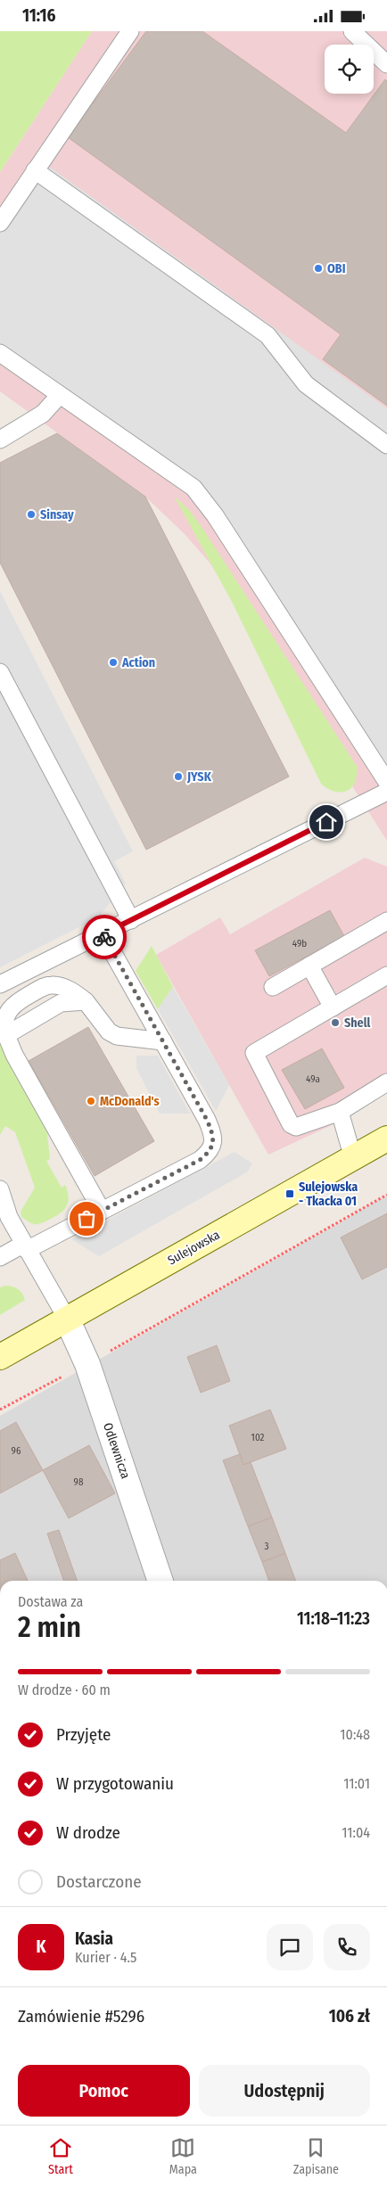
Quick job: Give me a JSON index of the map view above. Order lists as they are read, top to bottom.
{
  "streets": {
    "main road": ["Sulejowska"],
    "street": ["Odlewnicza"]
  },
  "crossings": [
    ["Sulejowska", "Odlewnicza"]
  ],
  "places": {
    "other": [
      "OBI",
      "Sinsay",
      "Action",
      "JYSK",
      "Shell",
      "McDonald's"
    ],
    "transit": ["Sulejowska - Tkacka 01"]
  },
  "house_numbers": [
    "49b",
    "49a",
    "102",
    "96",
    "98",
    "3"
  ],
  "page": {
    "status": "11:16",
    "heading": ["2 min", "Dostawa za", "11:18–11:23"],
    "panel": [
      "Kasia",
      "Kurier · 4.5",
      "Zamówienie #5296",
      "106 zł"
    ],
    "bar": "W drodze · 60 m",
    "list": [
      ["Przyjęte", "10:48"],
      ["W przygotowaniu", "11:01"],
      ["W drodze", "11:04"],
      "Dostarczone"
    ],
    "round": "K",
    "buttons": ["Pomoc", "Udostępnij"],
    "tabs": ["Start", "Mapa", "Zapisane"]
  }
}
